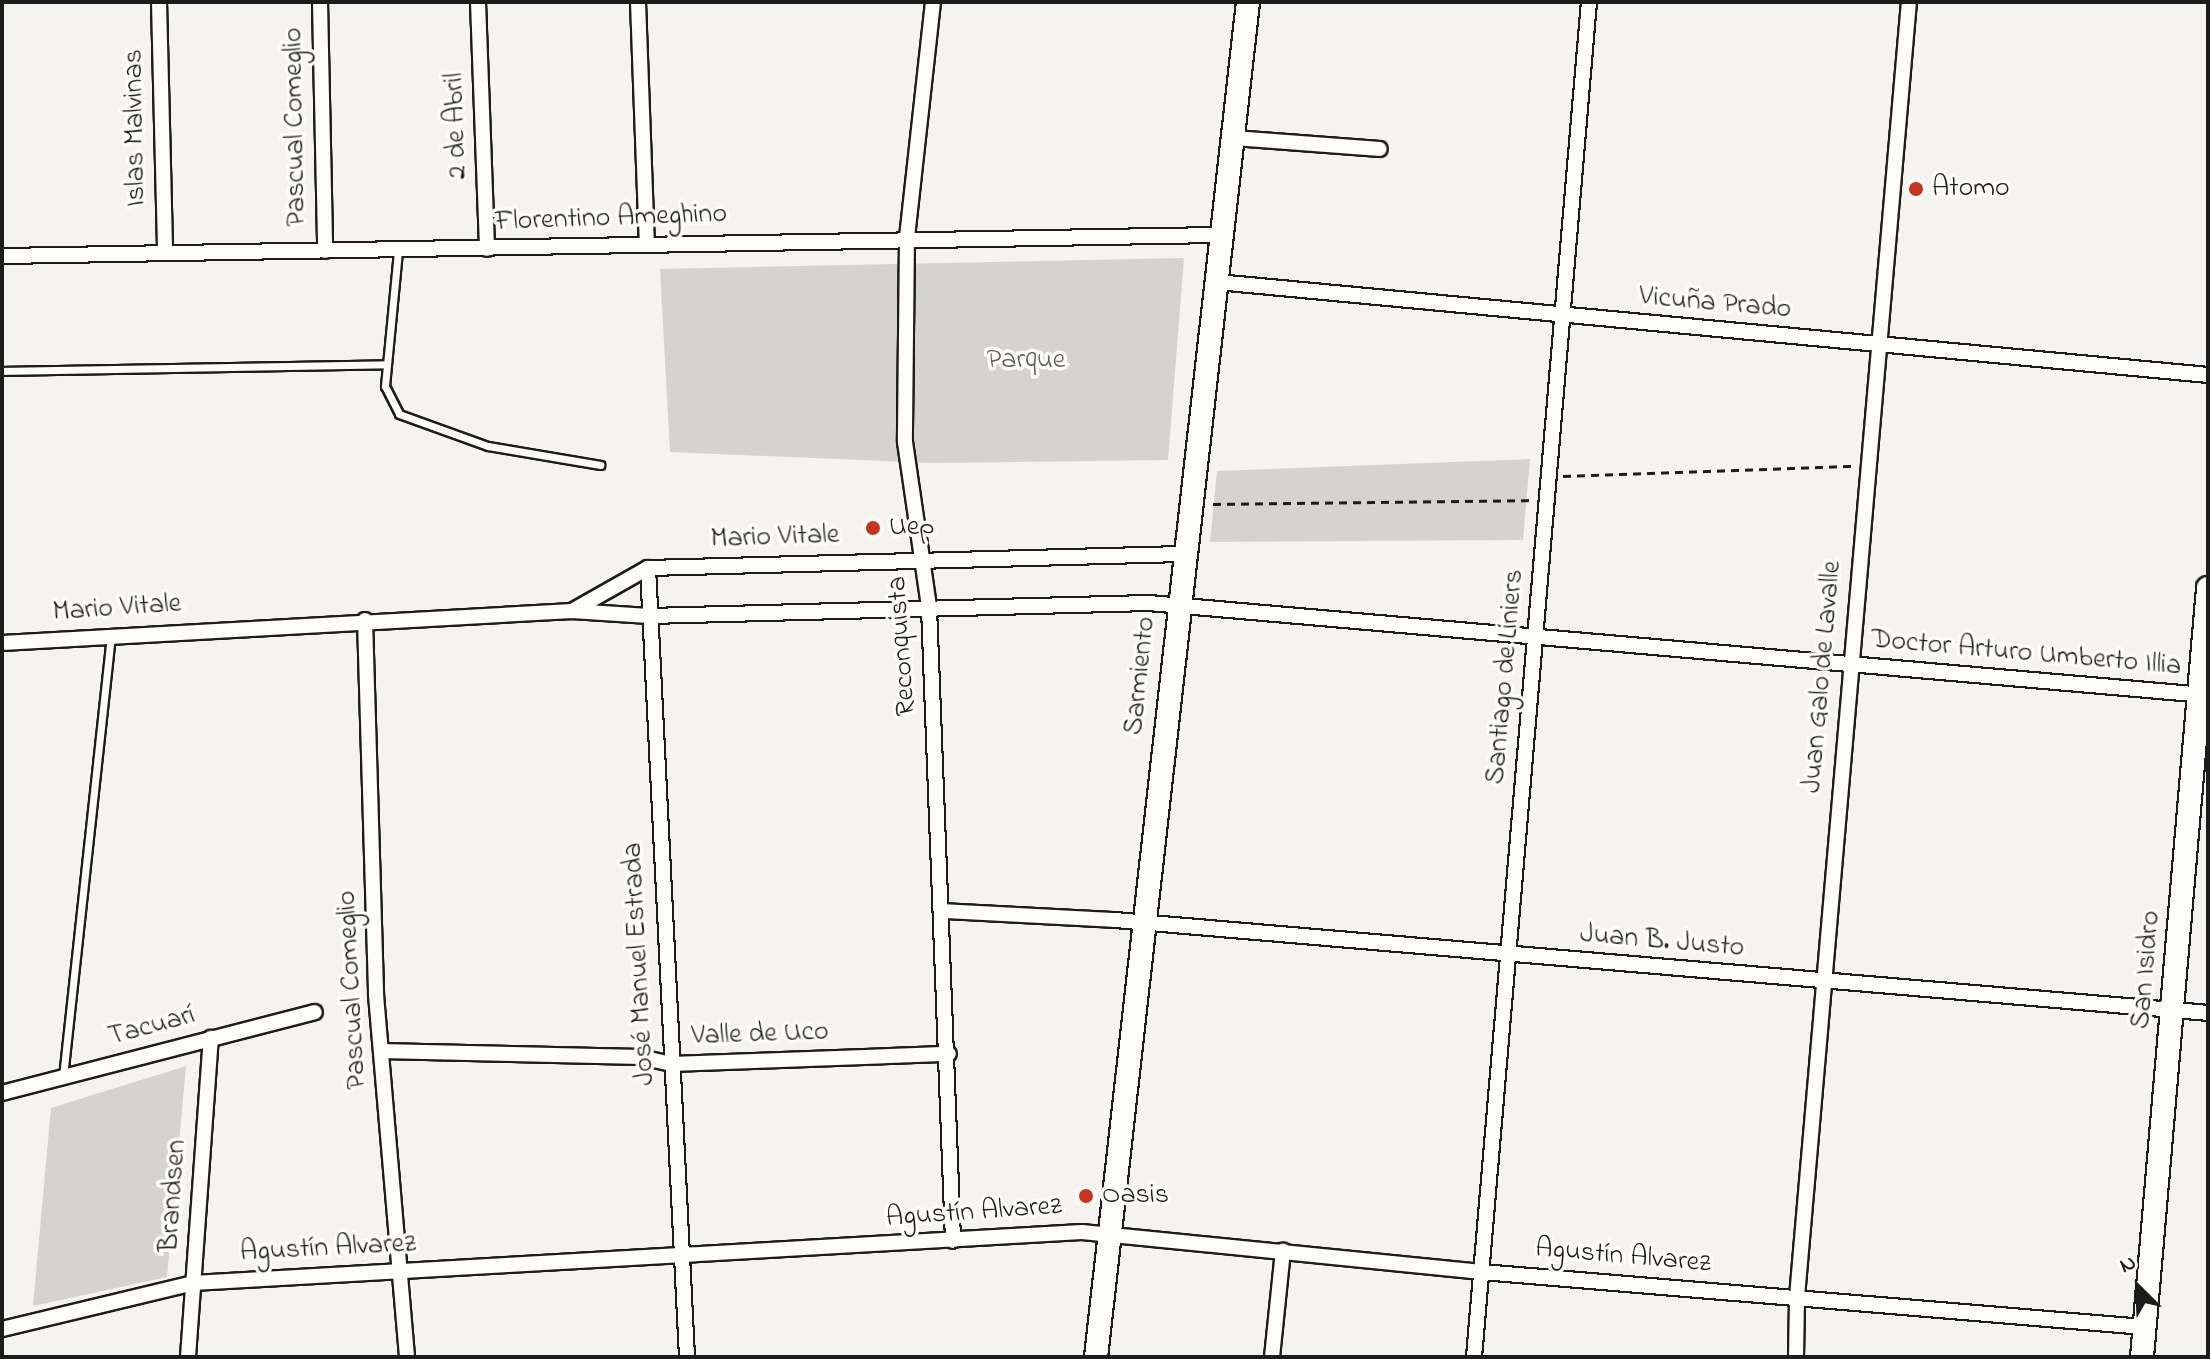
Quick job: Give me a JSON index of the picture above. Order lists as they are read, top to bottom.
{
  "streets": {
    "street": [
      "2 de Abril",
      "Pascual Comeglio",
      "Islas Malvinas",
      "Florentino Ameghino",
      "Vicuña Prado",
      "Mario Vitale",
      "Reconquista",
      "Doctor Arturo Umberto Illia",
      "Sarmiento",
      "Santiago de Liniers",
      "Juan Galo de Lavalle",
      "Juan B. Justo",
      "José Manuel Estrada",
      "San Isidro",
      "Tacuarí",
      "Valle de Uco",
      "Brandsen",
      "Agustín Alvarez"
    ]
  },
  "crossings": [
    ["2 de Abril", "Florentino Ameghino"],
    ["Pascual Comeglio", "Florentino Ameghino"],
    ["Pascual Comeglio", "Mario Vitale"],
    ["Pascual Comeglio", "Valle de Uco"],
    ["Pascual Comeglio", "Agustín Alvarez"],
    ["Islas Malvinas", "Florentino Ameghino"],
    ["Florentino Ameghino", "Reconquista"],
    ["Florentino Ameghino", "Sarmiento"],
    ["Vicuña Prado", "Sarmiento"],
    ["Vicuña Prado", "Santiago de Liniers"],
    ["Vicuña Prado", "Juan Galo de Lavalle"],
    ["Mario Vitale", "Reconquista"],
    ["Mario Vitale", "Doctor Arturo Umberto Illia"],
    ["Mario Vitale", "Sarmiento"],
    ["Mario Vitale", "José Manuel Estrada"],
    ["Reconquista", "Juan B. Justo"],
    ["Reconquista", "Valle de Uco"],
    ["Reconquista", "Agustín Alvarez"],
    ["Doctor Arturo Umberto Illia", "Sarmiento"],
    ["Doctor Arturo Umberto Illia", "Santiago de Liniers"],
    ["Doctor Arturo Umberto Illia", "Juan Galo de Lavalle"],
    ["Doctor Arturo Umberto Illia", "San Isidro"],
    ["Sarmiento", "Juan B. Justo"],
    ["Sarmiento", "Agustín Alvarez"],
    ["Santiago de Liniers", "Juan B. Justo"],
    ["Santiago de Liniers", "Agustín Alvarez"],
    ["Juan Galo de Lavalle", "Juan B. Justo"],
    ["Juan Galo de Lavalle", "Agustín Alvarez"],
    ["Juan B. Justo", "San Isidro"],
    ["José Manuel Estrada", "Valle de Uco"],
    ["José Manuel Estrada", "Agustín Alvarez"],
    ["San Isidro", "Agustín Alvarez"],
    ["Tacuarí", "Brandsen"],
    ["Brandsen", "Agustín Alvarez"]
  ],
  "parks": ["Parque"],
  "places": ["Atomo", "Uep", "Oasis"],
  "north": "top left"
}
